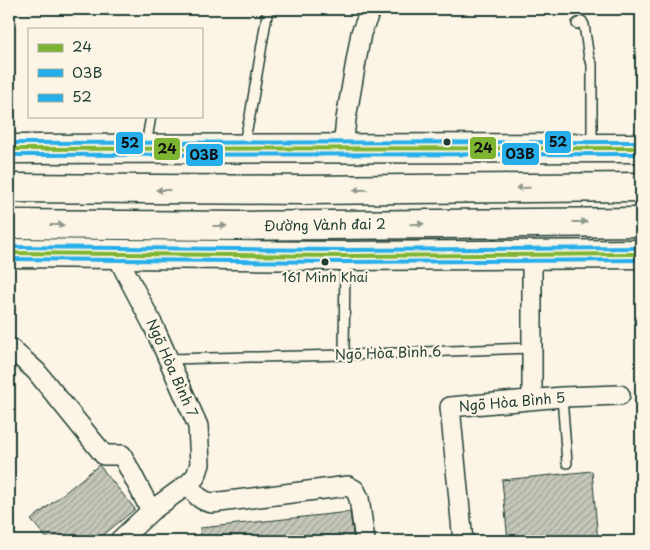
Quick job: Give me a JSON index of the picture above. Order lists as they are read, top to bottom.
{
  "streets": {
    "main road": ["Đường Vành đai 2"],
    "street": ["Ngõ Hòa Bình 7", "Ngõ Hòa Bình 5"],
    "lane": ["Ngõ Hòa Bình 6"]
  },
  "crossings": [
    ["Ngõ Hòa Bình 6", "Ngõ Hòa Bình 7"]
  ],
  "places": ["161 Minh Khai"],
  "lines": ["transit line 52", "transit line 24", "transit line 03B"],
  "legend": ["24", "03B", "52"]
}
